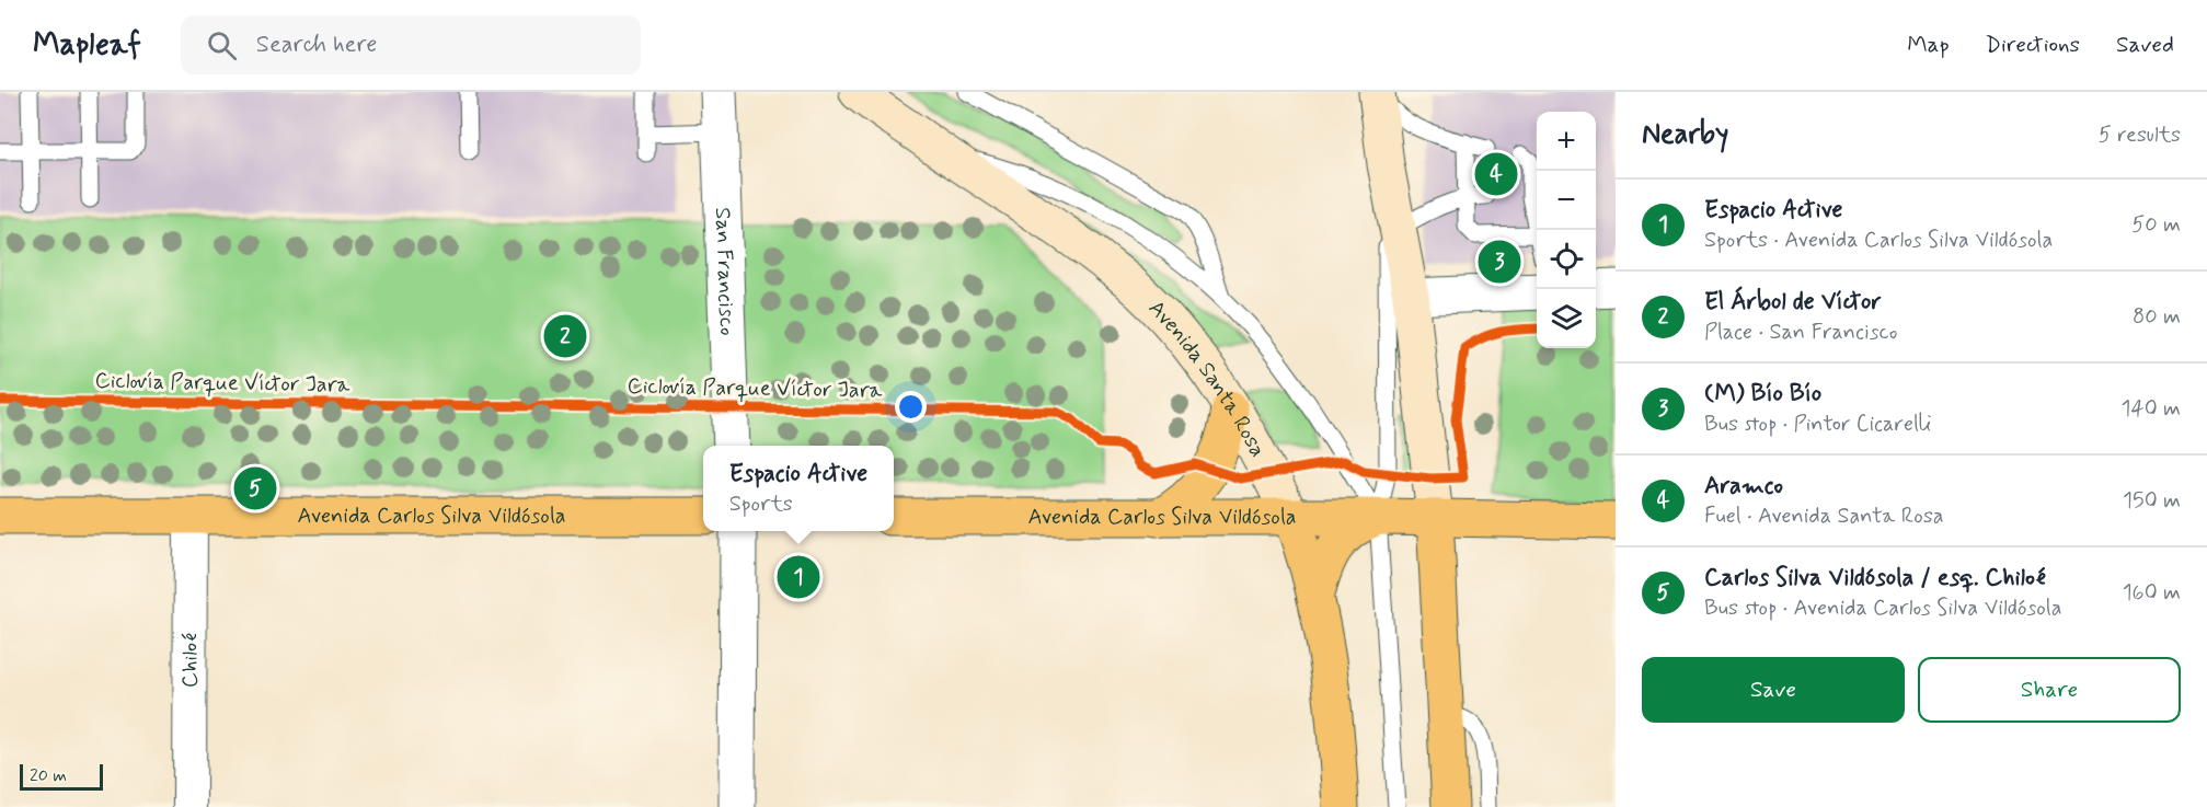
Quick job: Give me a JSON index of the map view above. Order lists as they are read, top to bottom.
{
  "streets": {
    "main road": ["Avenida Santa Rosa", "Avenida Carlos Silva Vildósola"],
    "street": ["San Francisco", "Chiloé"],
    "cycle path": ["Ciclovía Parque Víctor Jara"]
  },
  "crossings": [
    ["Avenida Santa Rosa", "Avenida Carlos Silva Vildósola"],
    ["Avenida Carlos Silva Vildósola", "Chiloé"]
  ],
  "scale_bar": "20 m",
  "page": {
    "header": "Mapleaf",
    "search": "Search here",
    "nav": ["Map", "Directions", "Saved"],
    "heading": ["Nearby", "5 results"],
    "map_buttons": ["+", "−"],
    "pins": [
      "4",
      "3",
      "2",
      "5",
      "1"
    ],
    "list": [
      {
        "mark": "1",
        "name": "Espacio Active",
        "note": "Sports · Avenida Carlos Silva Vildósola",
        "value": "50 m"
      },
      {
        "mark": "2",
        "name": "El Árbol de Víctor",
        "note": "Place · San Francisco",
        "value": "80 m"
      },
      {
        "mark": "3",
        "name": "(M) Bío Bío",
        "note": "Bus stop · Pintor Cicarelli",
        "value": "140 m"
      },
      {
        "mark": "4",
        "name": "Aramco",
        "note": "Fuel · Avenida Santa Rosa",
        "value": "150 m"
      },
      {
        "mark": "5",
        "name": "Carlos Silva Vildósola / esq. Chiloé",
        "note": "Bus stop · Avenida Carlos Silva Vildósola",
        "value": "160 m"
      }
    ],
    "popup": ["Espacio Active", "Sports"],
    "buttons": ["Save", "Share"],
    "scale": "20 m"
  }
}
